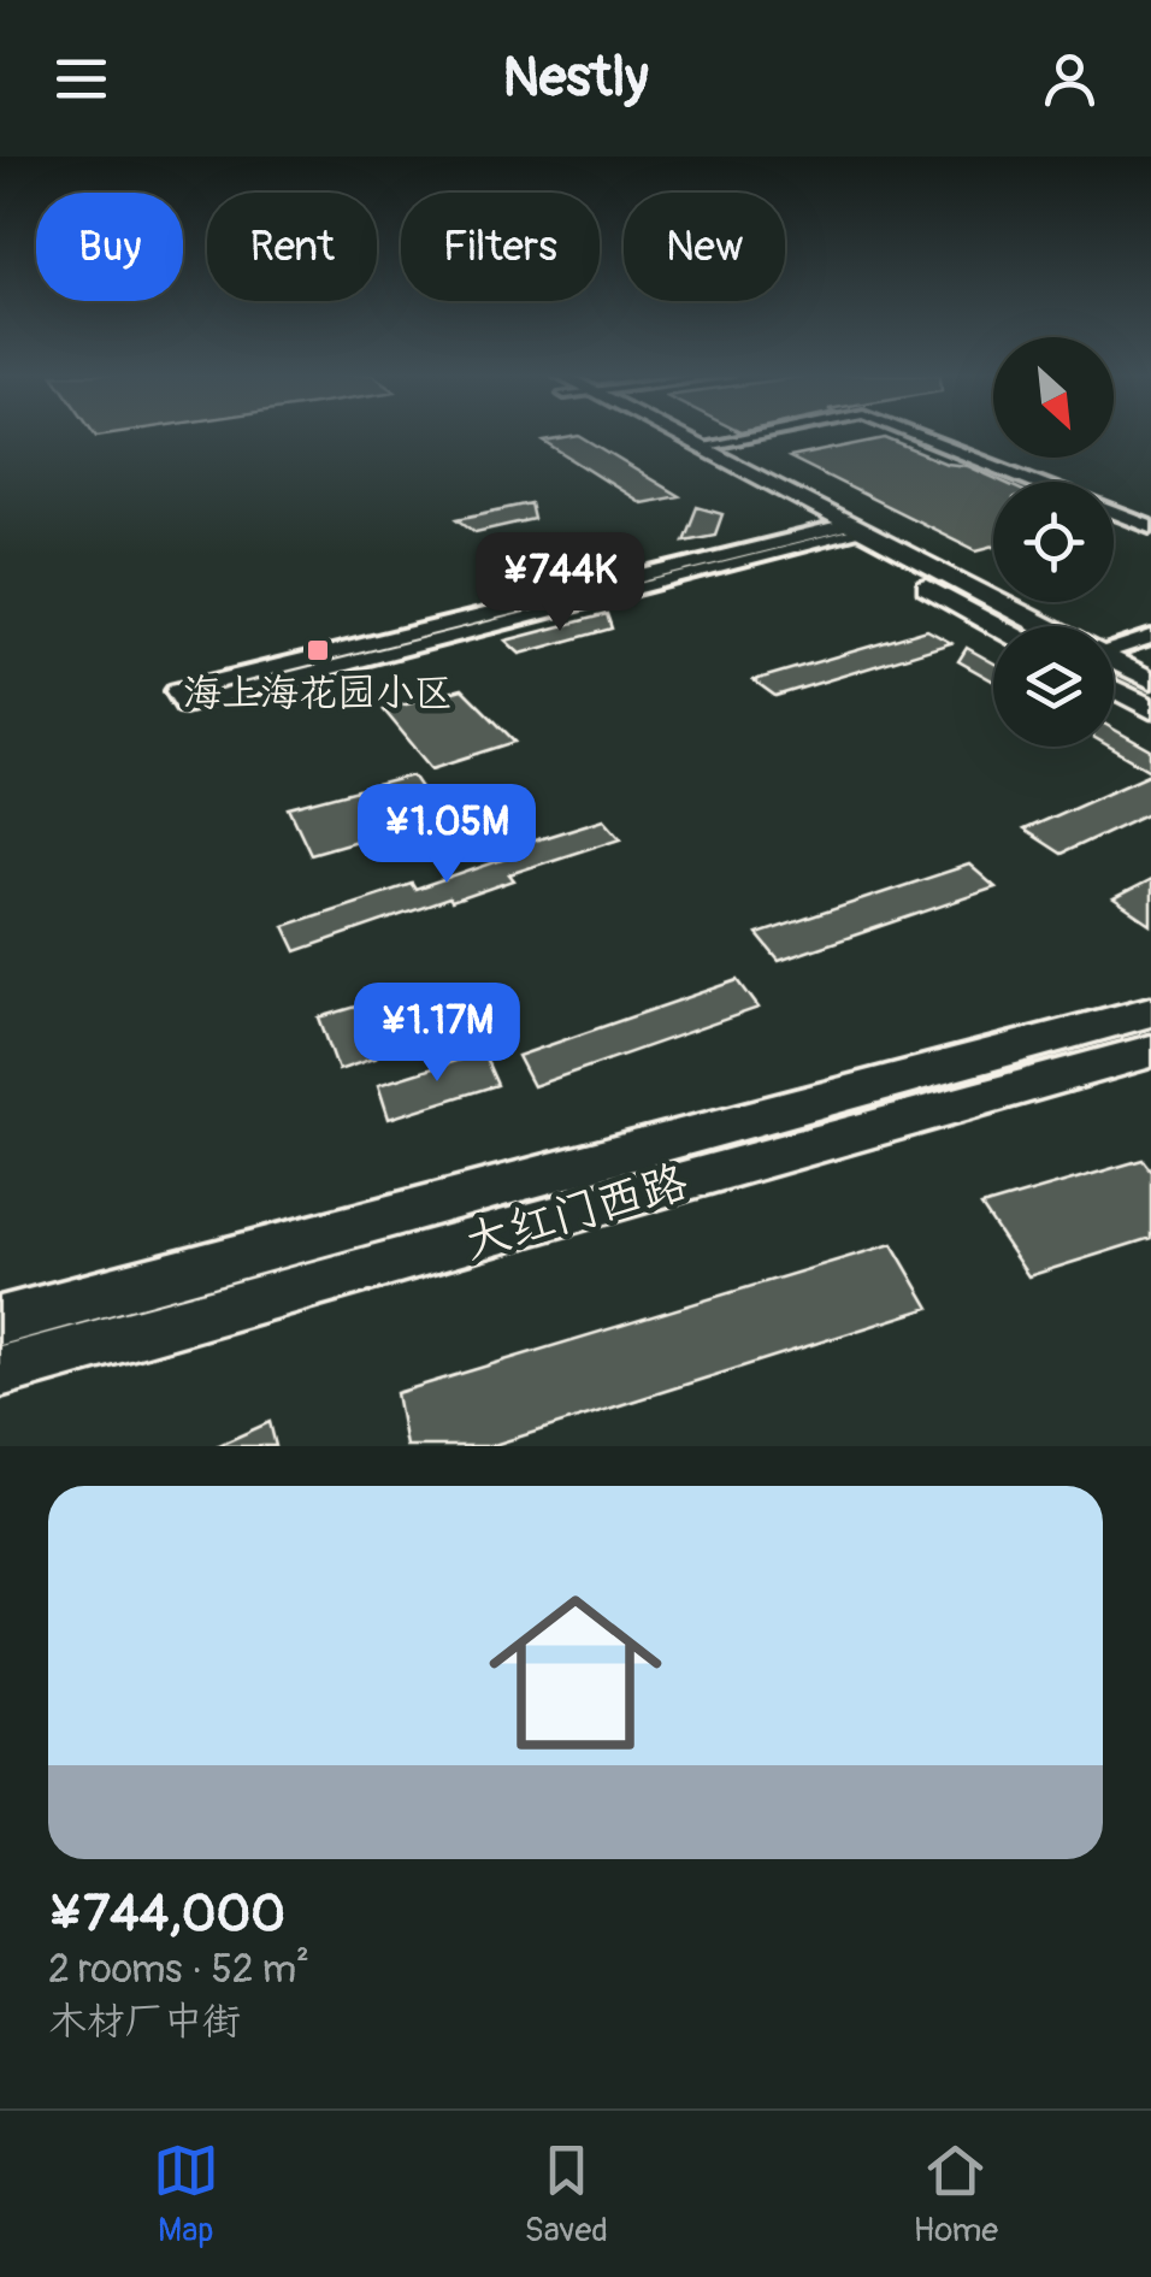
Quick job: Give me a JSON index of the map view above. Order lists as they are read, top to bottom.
{
  "streets": {
    "main road": ["大红门西路"]
  },
  "places": {
    "transit": ["海上海花园小区"]
  },
  "north": "bottom right",
  "page": {
    "header": "Nestly",
    "chip": [
      "Buy",
      "Rent",
      "Filters",
      "New"
    ],
    "price": ["¥744K", "¥1.05M", "¥1.17M"],
    "list": [
      {
        "name": "¥744,000",
        "note": "2 rooms · 52 m² · 木材厂中街"
      }
    ],
    "tabs": ["Map", "Saved", "Home"]
  }
}
